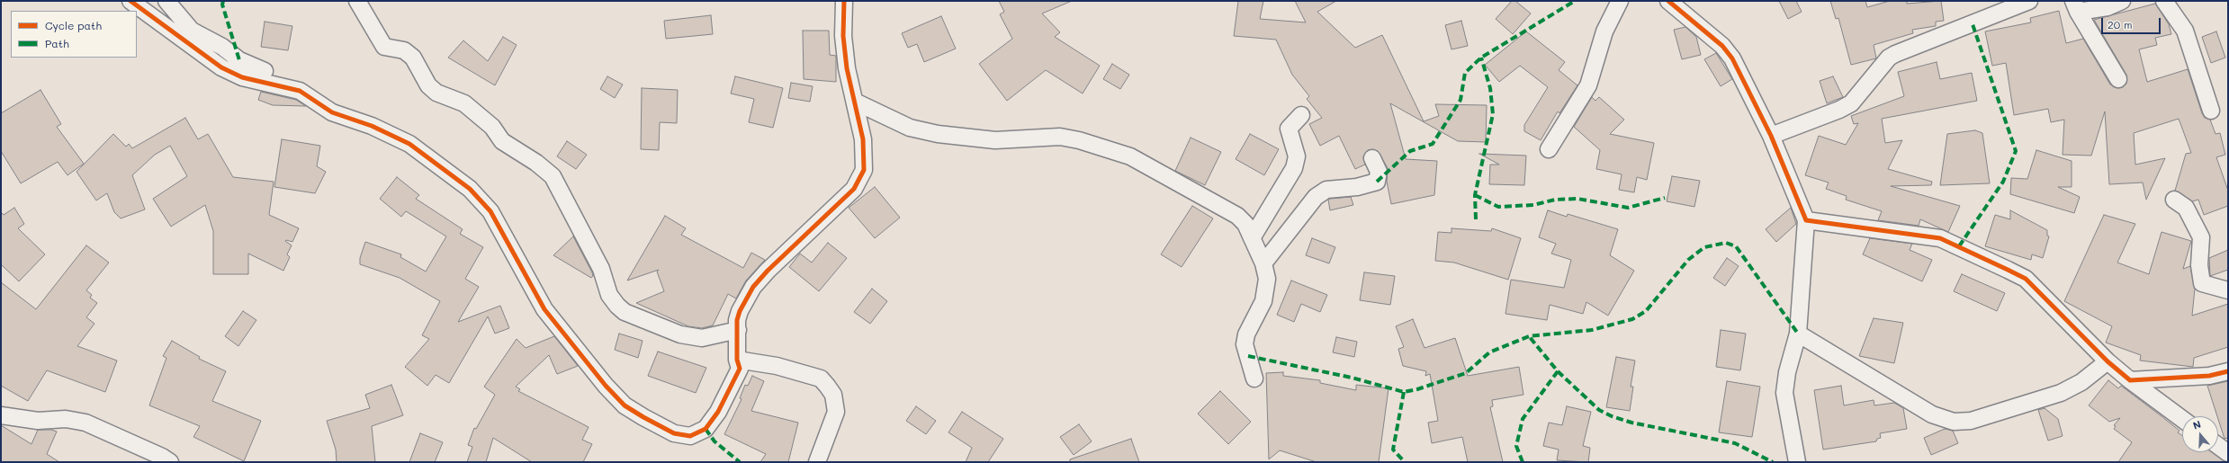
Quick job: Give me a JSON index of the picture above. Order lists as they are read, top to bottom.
{
  "legend": ["Cycle path", "Path"],
  "scale_bar": "20 m",
  "north": "top"
}
